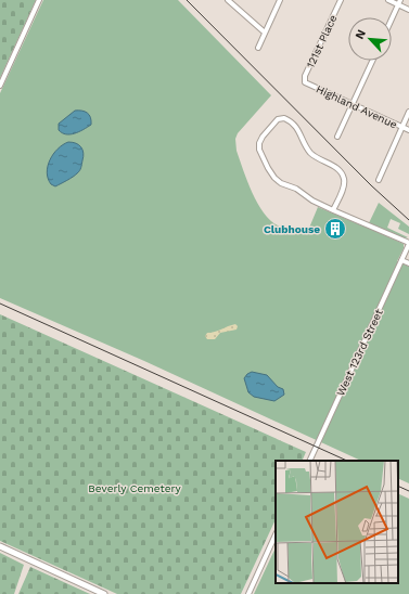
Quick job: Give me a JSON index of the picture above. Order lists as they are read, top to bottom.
{
  "streets": {
    "street": ["121st Place", "Highland Avenue", "West 123rd Street"]
  },
  "crossings": [
    ["121st Place", "Highland Avenue"]
  ],
  "parks": ["Beverly Cemetery"],
  "places": {
    "building": ["Clubhouse"]
  },
  "north": "top left"
}
